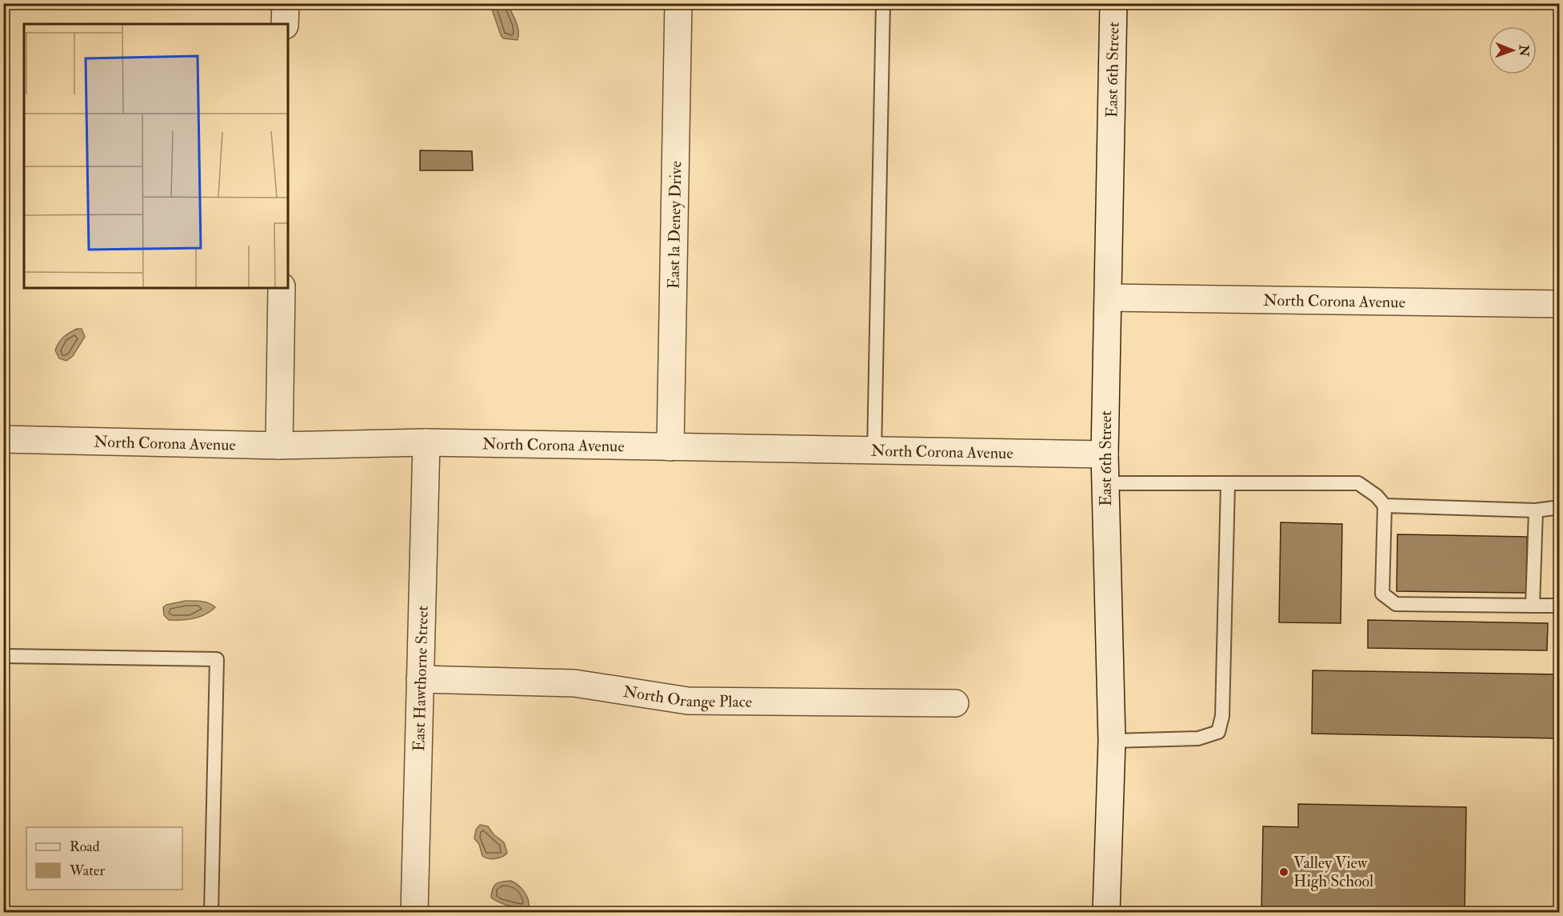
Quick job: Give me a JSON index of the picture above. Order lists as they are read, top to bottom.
{
  "streets": {
    "street": [
      "East 6th Street",
      "East la Deney Drive",
      "North Corona Avenue",
      "East Hawthorne Street",
      "North Orange Place"
    ]
  },
  "crossings": [
    ["East 6th Street", "North Corona Avenue"],
    ["East la Deney Drive", "North Corona Avenue"],
    ["North Corona Avenue", "East Hawthorne Street"],
    ["East Hawthorne Street", "North Orange Place"]
  ],
  "places": ["Valley View High School"],
  "legend": ["Road", "Water"],
  "north": "right"
}
